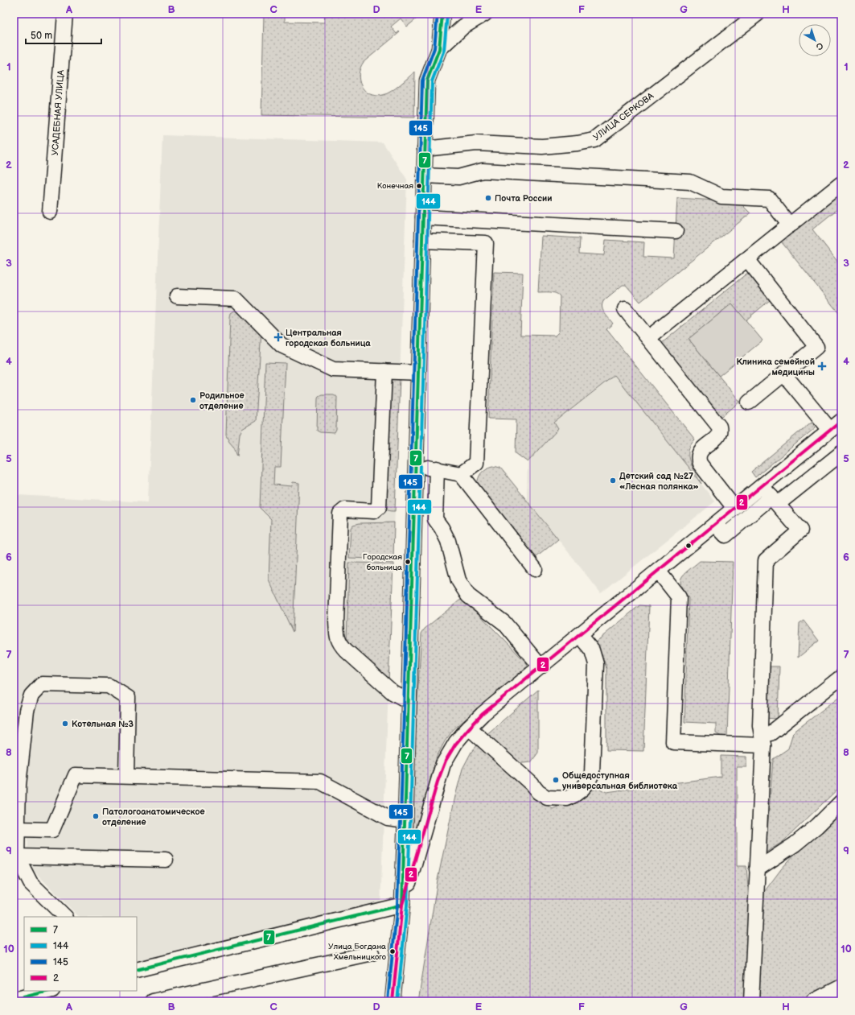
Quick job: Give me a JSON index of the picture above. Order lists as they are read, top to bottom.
{
  "streets": {
    "street": ["УСАДЕБНАЯ УЛИЦА", "УЛИЦА СЕРКОВА"]
  },
  "places": {
    "other": [
      "Конечная",
      "Почта России",
      "Родильное отделение",
      "Детский сад №27 «Лесная полянка»",
      "Городская больница",
      "Котельная №3",
      "Общедоступная универсальная библиотека",
      "Патологоанатомическое отделение",
      "Улица Богдана Хмельницкого"
    ],
    "health": ["Центральная городская больница", "Клиника семейной медицины"]
  },
  "lines": [
    "transit line 7",
    "transit line 145",
    "transit line 144",
    "transit line 2"
  ],
  "legend": [
    "7",
    "144",
    "145",
    "2"
  ],
  "scale_bar": "50 m",
  "north": "bottom right",
  "grid": {
    "columns": [
      "A",
      "B",
      "C",
      "D",
      "E",
      "F",
      "G",
      "H"
    ],
    "rows": [
      "1",
      "2",
      "3",
      "4",
      "5",
      "6",
      "7",
      "8",
      "9",
      "10"
    ]
  }
}
